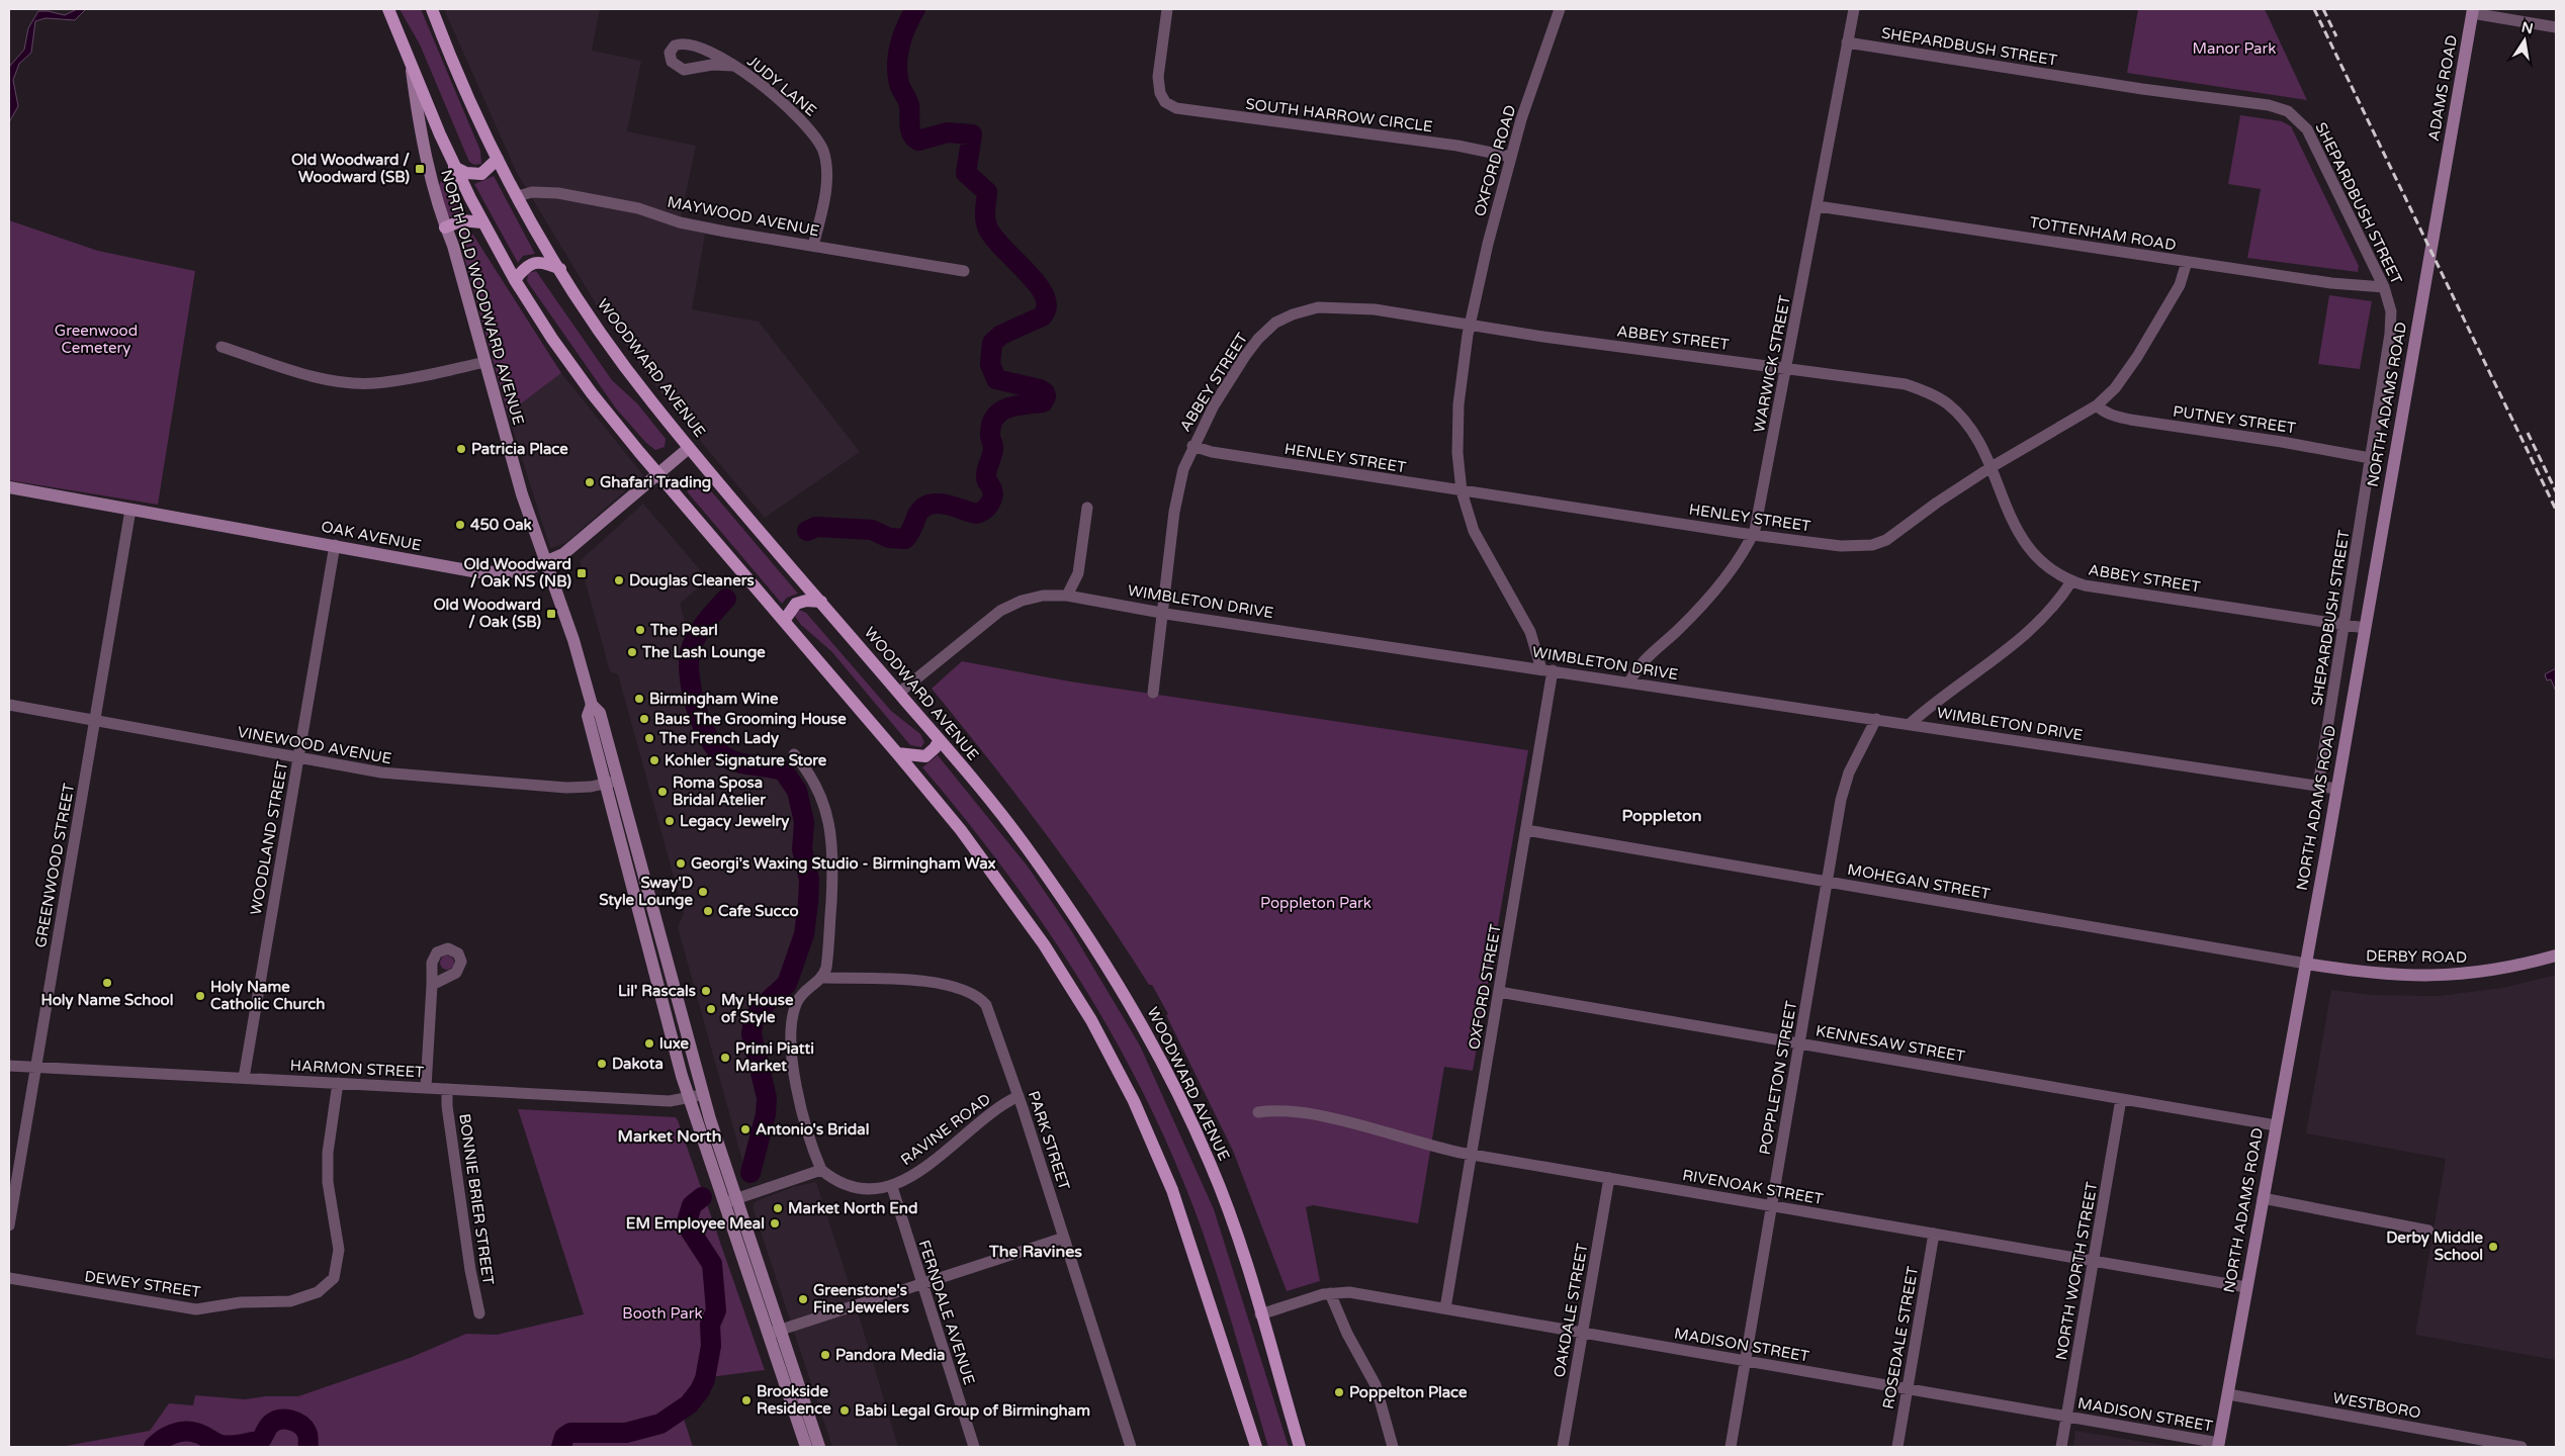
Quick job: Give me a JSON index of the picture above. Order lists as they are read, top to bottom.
{
  "streets": {
    "main road": ["WOODWARD AVENUE"],
    "street": [
      "SHEPARDBUSH STREET",
      "JUDY LANE",
      "ADAMS ROAD",
      "SOUTH HARROW CIRCLE",
      "OXFORD ROAD",
      "MAYWOOD AVENUE",
      "TOTTENHAM ROAD",
      "NORTH OLD WOODWARD AVENUE",
      "ABBEY STREET",
      "WARWICK STREET",
      "NORTH ADAMS ROAD",
      "PUTNEY STREET",
      "HENLEY STREET",
      "OAK AVENUE",
      "WIMBLETON DRIVE",
      "VINEWOOD AVENUE",
      "WOODLAND STREET",
      "GREENWOOD STREET",
      "MOHEGAN STREET",
      "DERBY ROAD",
      "OXFORD STREET",
      "KENNESAW STREET",
      "HARMON STREET",
      "POPPLETON STREET",
      "RAVINE ROAD",
      "PARK STREET",
      "RIVENOAK STREET",
      "BONNIE BRIER STREET",
      "NORTH WORTH STREET",
      "DEWEY STREET",
      "OAKDALE STREET",
      "FERNDALE AVENUE",
      "ROSEDALE STREET",
      "MADISON STREET",
      "WESTBORO"
    ]
  },
  "crossings": [
    ["SHEPARDBUSH STREET", "TOTTENHAM ROAD"],
    ["SHEPARDBUSH STREET", "ABBEY STREET"],
    ["SHEPARDBUSH STREET", "WARWICK STREET"],
    ["SHEPARDBUSH STREET", "PUTNEY STREET"],
    ["SHEPARDBUSH STREET", "WIMBLETON DRIVE"],
    ["JUDY LANE", "MAYWOOD AVENUE"],
    ["ADAMS ROAD", "NORTH ADAMS ROAD"],
    ["SOUTH HARROW CIRCLE", "OXFORD ROAD"],
    ["OXFORD ROAD", "ABBEY STREET"],
    ["OXFORD ROAD", "OXFORD STREET"],
    ["MAYWOOD AVENUE", "WOODWARD AVENUE"],
    ["TOTTENHAM ROAD", "WARWICK STREET"],
    ["TOTTENHAM ROAD", "HENLEY STREET"],
    ["NORTH OLD WOODWARD AVENUE", "OAK AVENUE"],
    ["NORTH OLD WOODWARD AVENUE", "VINEWOOD AVENUE"],
    ["NORTH OLD WOODWARD AVENUE", "HARMON STREET"],
    ["ABBEY STREET", "WARWICK STREET"],
    ["ABBEY STREET", "NORTH ADAMS ROAD"],
    ["ABBEY STREET", "HENLEY STREET"],
    ["ABBEY STREET", "WIMBLETON DRIVE"],
    ["ABBEY STREET", "OXFORD STREET"],
    ["WARWICK STREET", "HENLEY STREET"],
    ["WARWICK STREET", "WIMBLETON DRIVE"],
    ["WOODWARD AVENUE", "OAK AVENUE"],
    ["WOODWARD AVENUE", "WIMBLETON DRIVE"],
    ["WOODWARD AVENUE", "MADISON STREET"],
    ["NORTH ADAMS ROAD", "WIMBLETON DRIVE"],
    ["NORTH ADAMS ROAD", "MOHEGAN STREET"],
    ["NORTH ADAMS ROAD", "DERBY ROAD"],
    ["NORTH ADAMS ROAD", "KENNESAW STREET"],
    ["NORTH ADAMS ROAD", "RIVENOAK STREET"],
    ["NORTH ADAMS ROAD", "MADISON STREET"],
    ["NORTH ADAMS ROAD", "WESTBORO"],
    ["PUTNEY STREET", "HENLEY STREET"],
    ["HENLEY STREET", "OXFORD STREET"],
    ["OAK AVENUE", "WOODLAND STREET"],
    ["OAK AVENUE", "GREENWOOD STREET"],
    ["WIMBLETON DRIVE", "OXFORD STREET"],
    ["WIMBLETON DRIVE", "POPPLETON STREET"],
    ["VINEWOOD AVENUE", "WOODLAND STREET"],
    ["VINEWOOD AVENUE", "GREENWOOD STREET"],
    ["WOODLAND STREET", "HARMON STREET"],
    ["GREENWOOD STREET", "HARMON STREET"],
    ["MOHEGAN STREET", "DERBY ROAD"],
    ["MOHEGAN STREET", "OXFORD STREET"],
    ["MOHEGAN STREET", "POPPLETON STREET"],
    ["OXFORD STREET", "KENNESAW STREET"],
    ["OXFORD STREET", "RIVENOAK STREET"],
    ["OXFORD STREET", "MADISON STREET"],
    ["KENNESAW STREET", "POPPLETON STREET"],
    ["KENNESAW STREET", "NORTH WORTH STREET"],
    ["HARMON STREET", "BONNIE BRIER STREET"],
    ["HARMON STREET", "DEWEY STREET"],
    ["POPPLETON STREET", "RIVENOAK STREET"],
    ["POPPLETON STREET", "MADISON STREET"],
    ["RAVINE ROAD", "PARK STREET"],
    ["RAVINE ROAD", "FERNDALE AVENUE"],
    ["RIVENOAK STREET", "NORTH WORTH STREET"],
    ["RIVENOAK STREET", "OAKDALE STREET"],
    ["RIVENOAK STREET", "ROSEDALE STREET"],
    ["NORTH WORTH STREET", "MADISON STREET"],
    ["OAKDALE STREET", "MADISON STREET"],
    ["ROSEDALE STREET", "MADISON STREET"]
  ],
  "districts": ["Poppleton", "Market North", "The Ravines"],
  "parks": [
    "Manor Park",
    "Greenwood Cemetery",
    "Poppleton Park",
    "Booth Park"
  ],
  "places": {
    "transit": ["Old Woodward / Woodward (SB)", "Old Woodward / Oak NS (NB)", "Old Woodward / Oak (SB)"],
    "other": [
      "Patricia Place",
      "Ghafari Trading",
      "450 Oak",
      "Douglas Cleaners",
      "The Pearl",
      "The Lash Lounge",
      "Birmingham Wine",
      "Baus The Grooming House",
      "The French Lady",
      "Kohler Signature Store",
      "Roma Sposa Bridal Atelier",
      "Legacy Jewelry",
      "Georgi's Waxing Studio - Birmingham Wax",
      "Sway'D Style Lounge",
      "Cafe Succo",
      "Holy Name School",
      "Lil' Rascals",
      "Holy Name Catholic Church",
      "My House of Style",
      "luxe",
      "Primi Piatti Market",
      "Dakota",
      "Antonio's Bridal",
      "Market North End",
      "EM Employee Meal",
      "Derby Middle School",
      "Greenstone's Fine Jewelers",
      "Pandora Media",
      "Poppelton Place",
      "Brookside Residence",
      "Babi Legal Group of Birmingham"
    ]
  },
  "north": "top"
}
